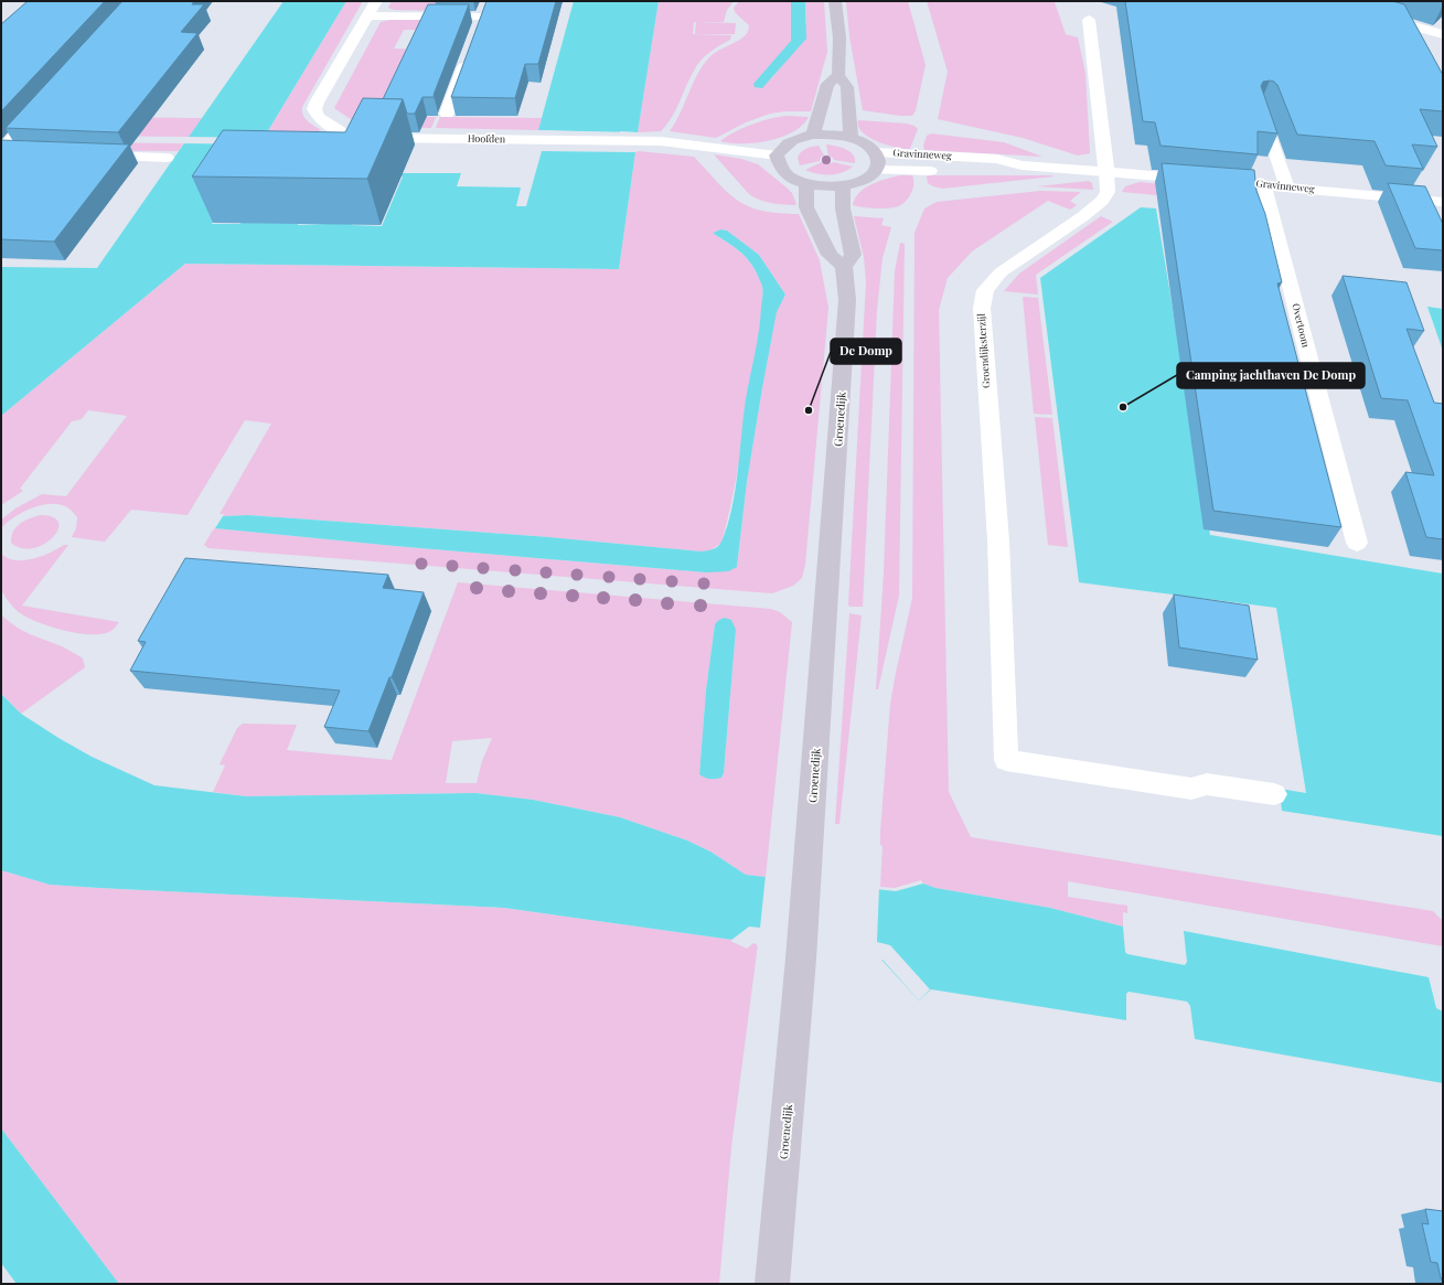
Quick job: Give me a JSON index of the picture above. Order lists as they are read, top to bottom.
{
  "streets": {
    "main road": ["Groenedijk"],
    "street": [
      "Hoofden",
      "Gravinneweg",
      "Overtoom",
      "Groendijksterzijl"
    ]
  },
  "crossings": [
    ["Gravinneweg", "Overtoom"],
    ["Gravinneweg", "Groendijksterzijl"]
  ],
  "places": ["Camping jachthaven De Domp", "De Domp"]
}
